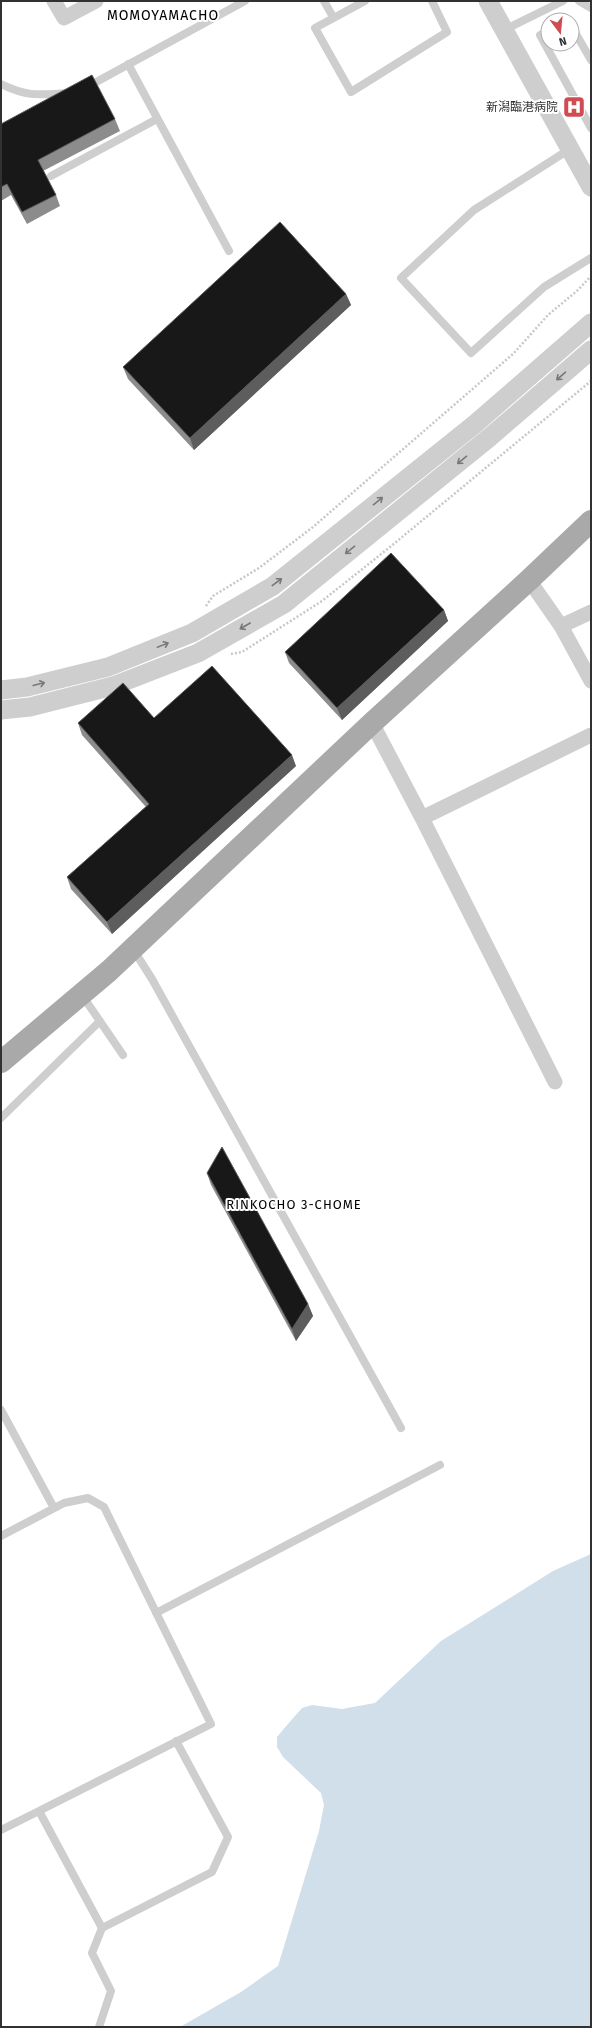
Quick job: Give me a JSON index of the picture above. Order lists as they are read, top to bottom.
{
  "districts": ["MOMOYAMACHO", "RINKOCHO 3-CHOME"],
  "places": {
    "hospital": ["新潟臨港病院"]
  },
  "north": "bottom"
}
